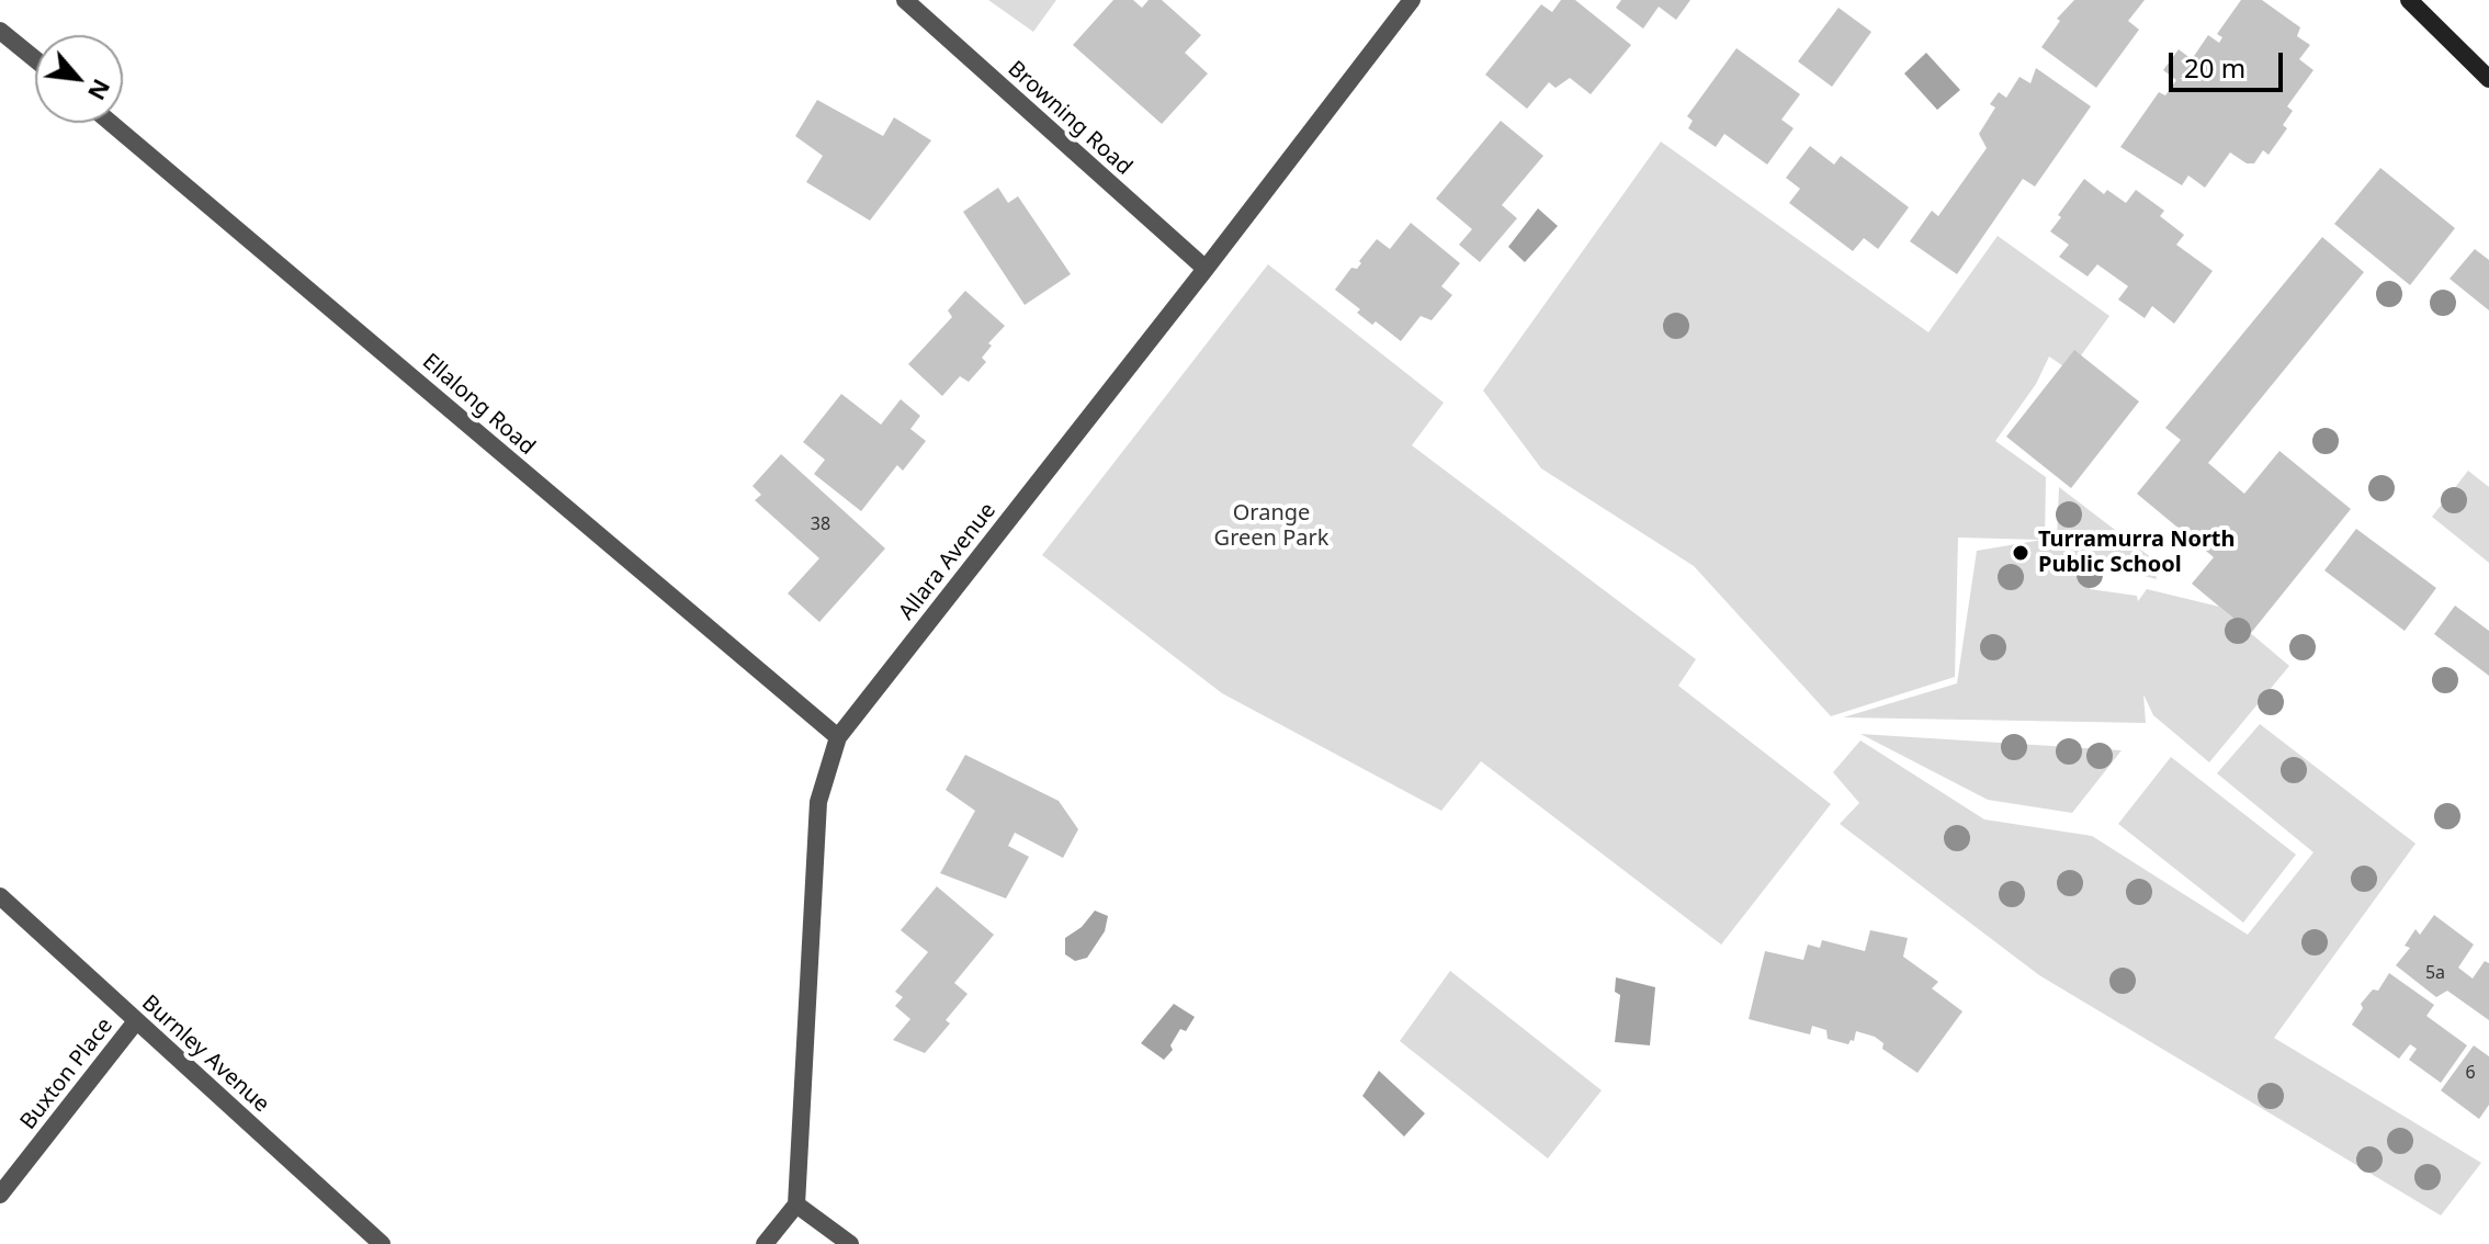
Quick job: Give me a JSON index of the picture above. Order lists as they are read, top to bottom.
{
  "streets": {
    "street": [
      "Browning Road",
      "Ellalong Road",
      "Allara Avenue",
      "Burnley Avenue",
      "Buxton Place"
    ]
  },
  "crossings": [
    ["Browning Road", "Allara Avenue"],
    ["Ellalong Road", "Allara Avenue"],
    ["Burnley Avenue", "Buxton Place"]
  ],
  "parks": ["Orange Green Park"],
  "places": ["Turramurra North Public School"],
  "house_numbers": ["38", "5a", "6"],
  "scale_bar": "20 m",
  "north": "bottom right"
}
